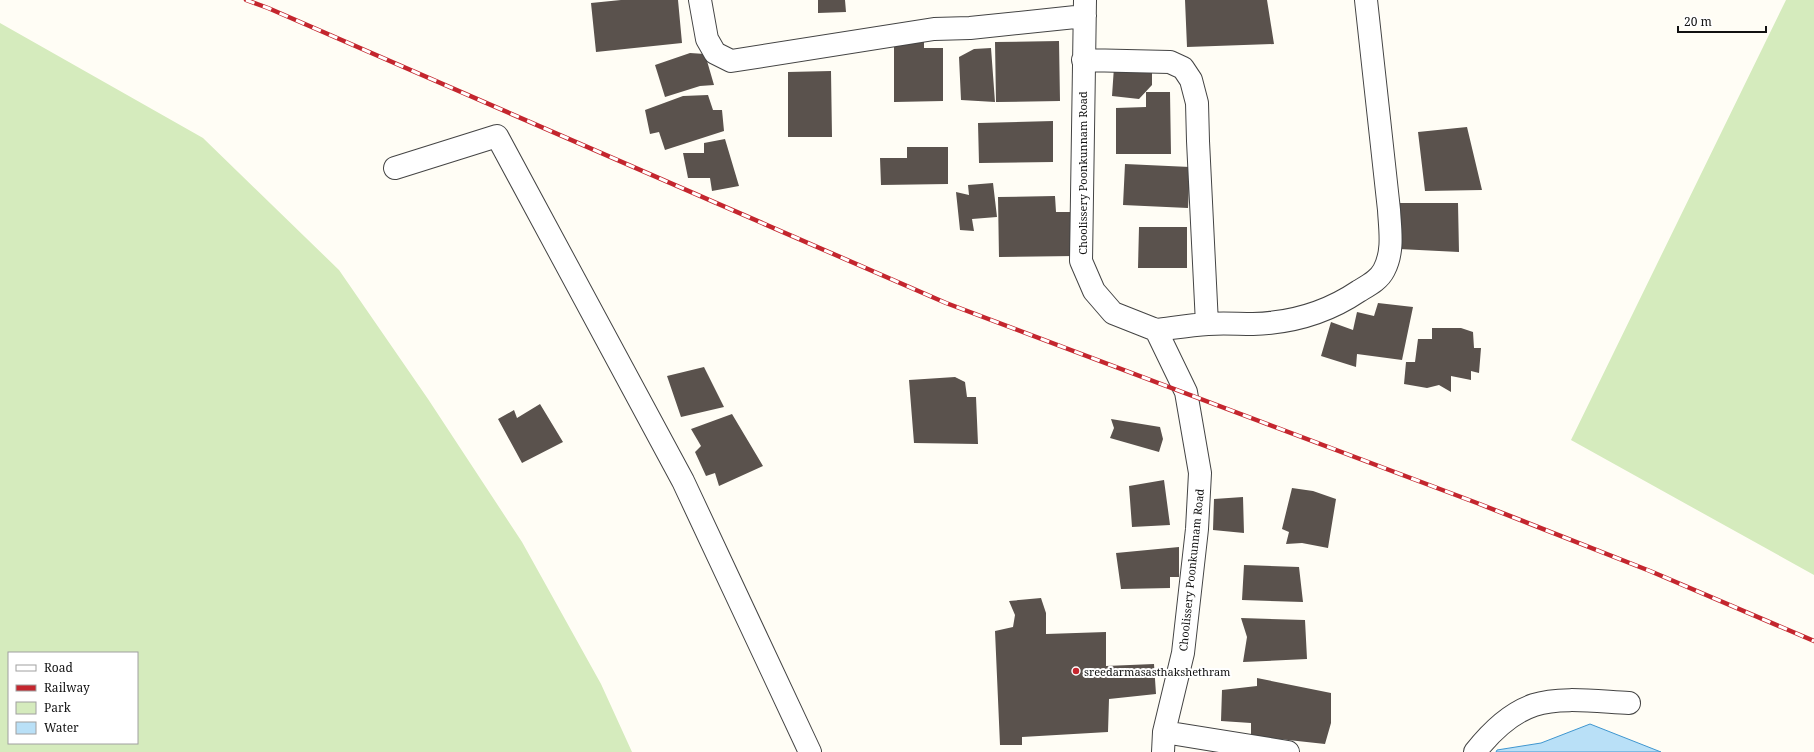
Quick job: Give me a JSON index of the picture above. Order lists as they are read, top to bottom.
{
  "streets": {
    "street": ["Choolissery Poonkunnam Road"]
  },
  "places": ["sreedarmasasthakshethram"],
  "legend": [
    "Road",
    "Railway",
    "Park",
    "Water"
  ],
  "scale_bar": "20 m"
}
